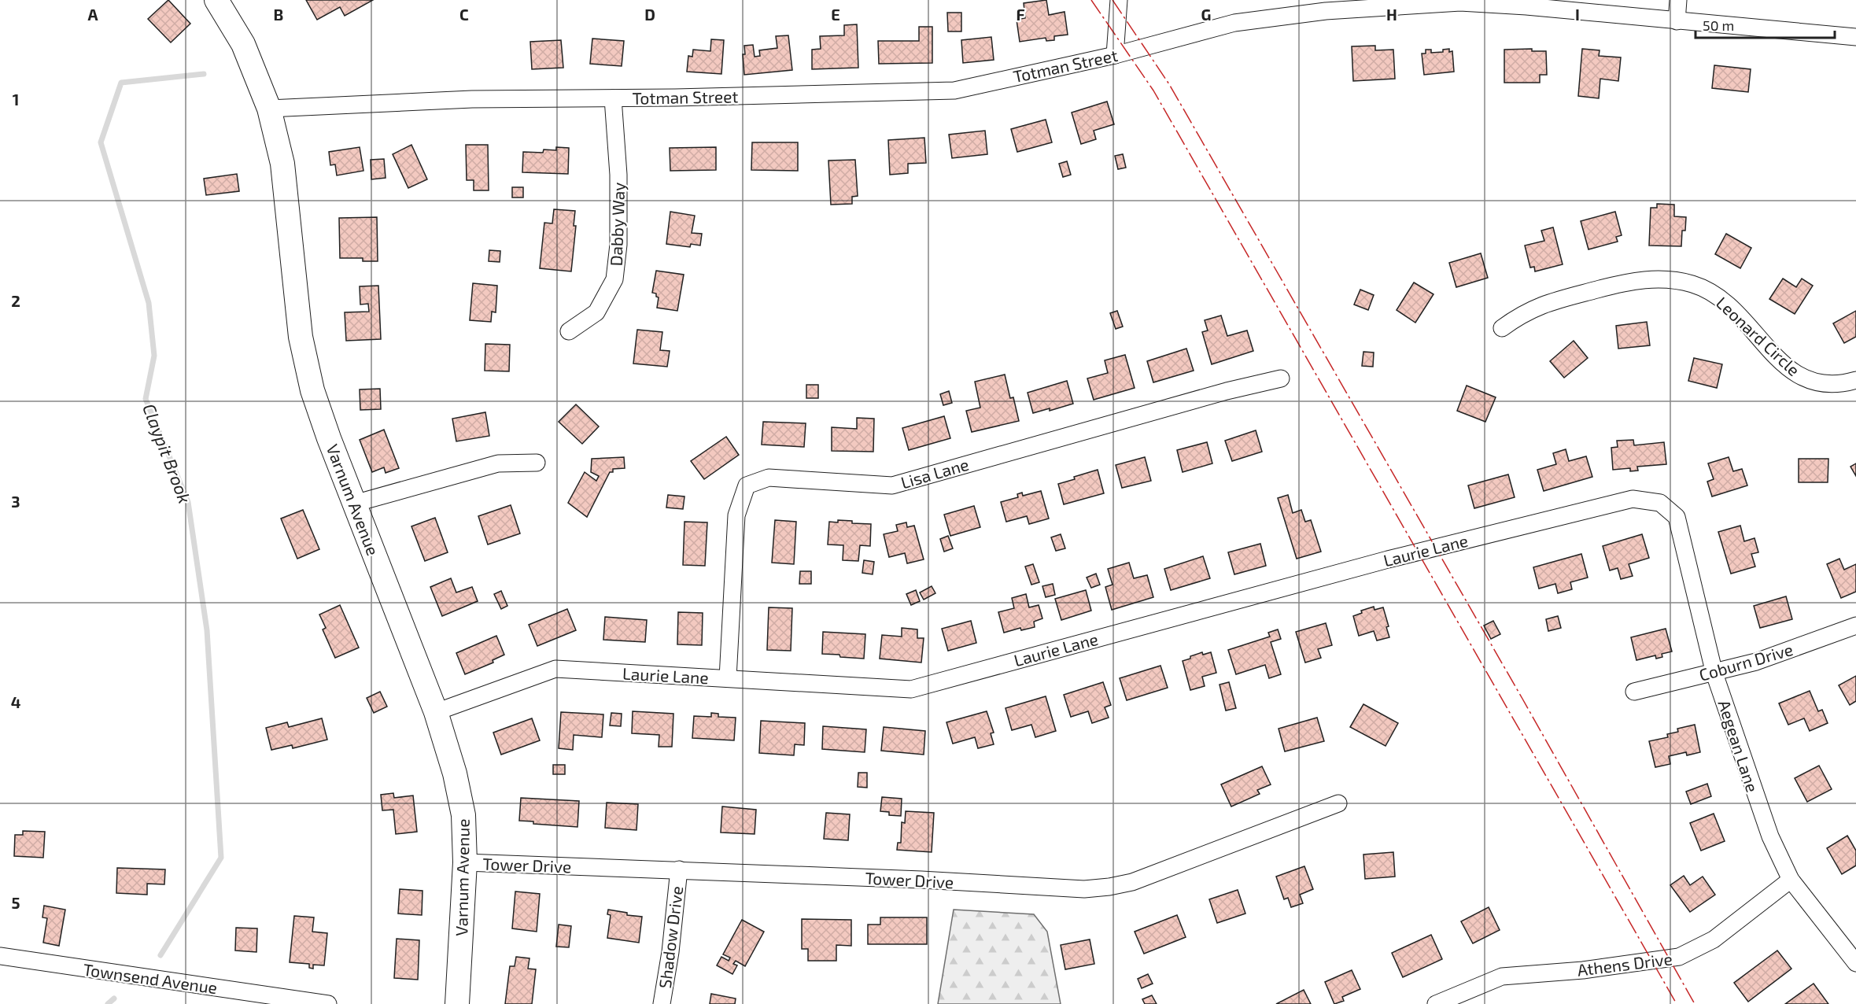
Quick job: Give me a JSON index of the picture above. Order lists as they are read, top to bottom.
{
  "streets": {
    "main road": ["Varnum Avenue"],
    "street": [
      "Totman Street",
      "Dabby Way",
      "Leonard Circle",
      "Lisa Lane",
      "Laurie Lane",
      "Coburn Drive",
      "Aegean Lane",
      "Tower Drive",
      "Shadow Drive",
      "Athens Drive",
      "Townsend Avenue"
    ]
  },
  "crossings": [
    ["Totman Street", "Dabby Way"],
    ["Totman Street", "Varnum Avenue"],
    ["Lisa Lane", "Laurie Lane"],
    ["Varnum Avenue", "Laurie Lane"],
    ["Varnum Avenue", "Tower Drive"],
    ["Laurie Lane", "Aegean Lane"],
    ["Coburn Drive", "Aegean Lane"],
    ["Aegean Lane", "Athens Drive"],
    ["Tower Drive", "Shadow Drive"]
  ],
  "water": ["Claypit Brook"],
  "scale_bar": "50 m",
  "grid": {
    "columns": [
      "A",
      "B",
      "C",
      "D",
      "E",
      "F",
      "G",
      "H",
      "I"
    ],
    "rows": [
      "1",
      "2",
      "3",
      "4",
      "5"
    ]
  }
}
